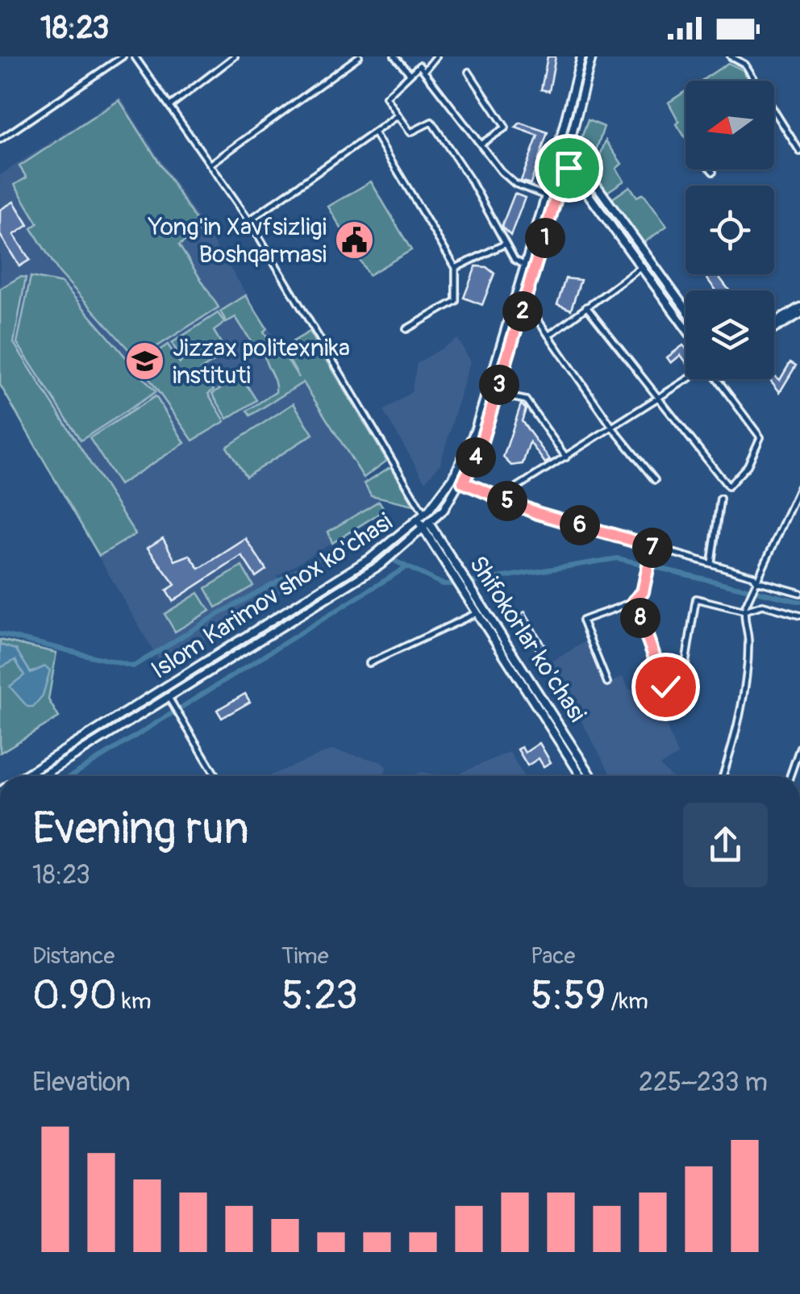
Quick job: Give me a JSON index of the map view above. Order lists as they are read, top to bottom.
{
  "streets": {
    "main road": ["Islom Karimov shox ko'chasi", "Shifokorlar ko'chasi"]
  },
  "crossings": [
    ["Islom Karimov shox ko'chasi", "Shifokorlar ko'chasi"]
  ],
  "places": {
    "public building": ["Yong'in Xavfsizligi Boshqarmasi"],
    "school or university": ["Jizzax politexnika instituti"]
  },
  "north": "left",
  "page": {
    "status": "18:23",
    "pins": [
      "1",
      "2",
      "3",
      "4",
      "5",
      "6",
      "7",
      "8"
    ],
    "heading": ["Evening run", "18:23"],
    "stats": [
      ["Distance", "0.90 km"],
      ["Time", "5:23"],
      ["Pace", "5:59 /km"]
    ],
    "chart": ["Elevation", "225–233 m"]
  }
}
